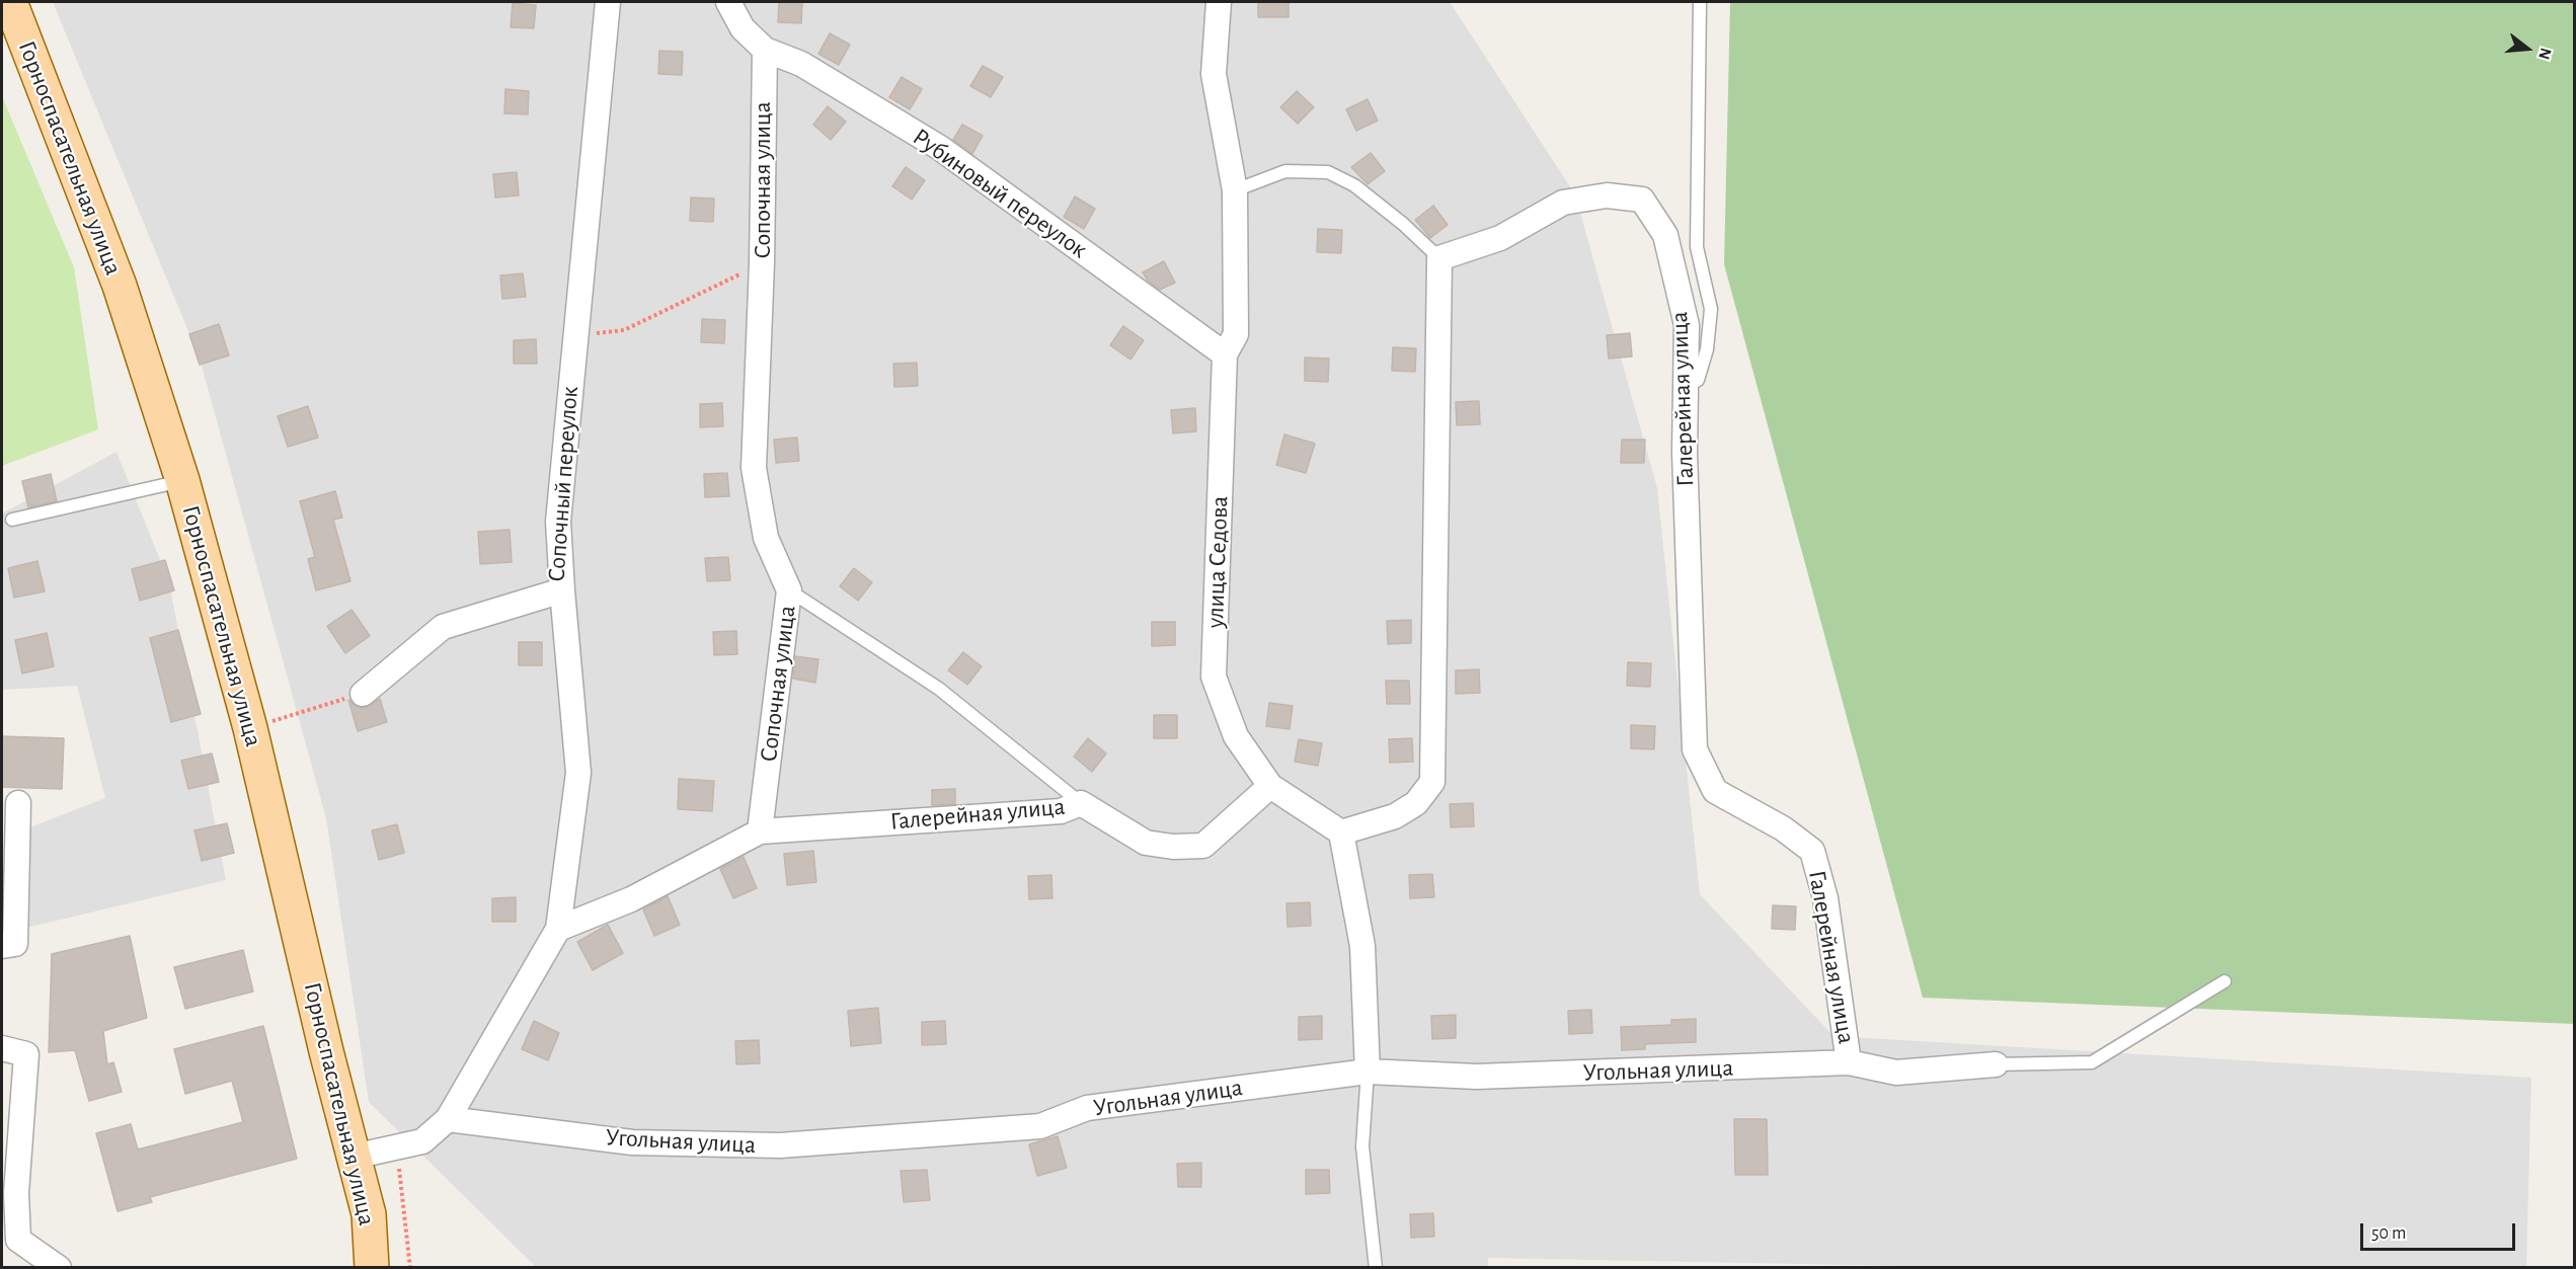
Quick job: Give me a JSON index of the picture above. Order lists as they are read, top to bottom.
{
  "streets": {
    "main road": ["Горноспасательная улица"],
    "street": [
      "Сопочная улица",
      "Рубиновый переулок",
      "Галерейная улица",
      "Сопочный переулок",
      "улица Седова",
      "Угольная улица"
    ]
  },
  "crossings": [
    ["Сопочная улица", "Рубиновый переулок"],
    ["Сопочная улица", "Галерейная улица"],
    ["Рубиновый переулок", "улица Седова"],
    ["Галерейная улица", "улица Седова"],
    ["Галерейная улица", "Угольная улица"]
  ],
  "scale_bar": "50 m",
  "north": "right"
}
